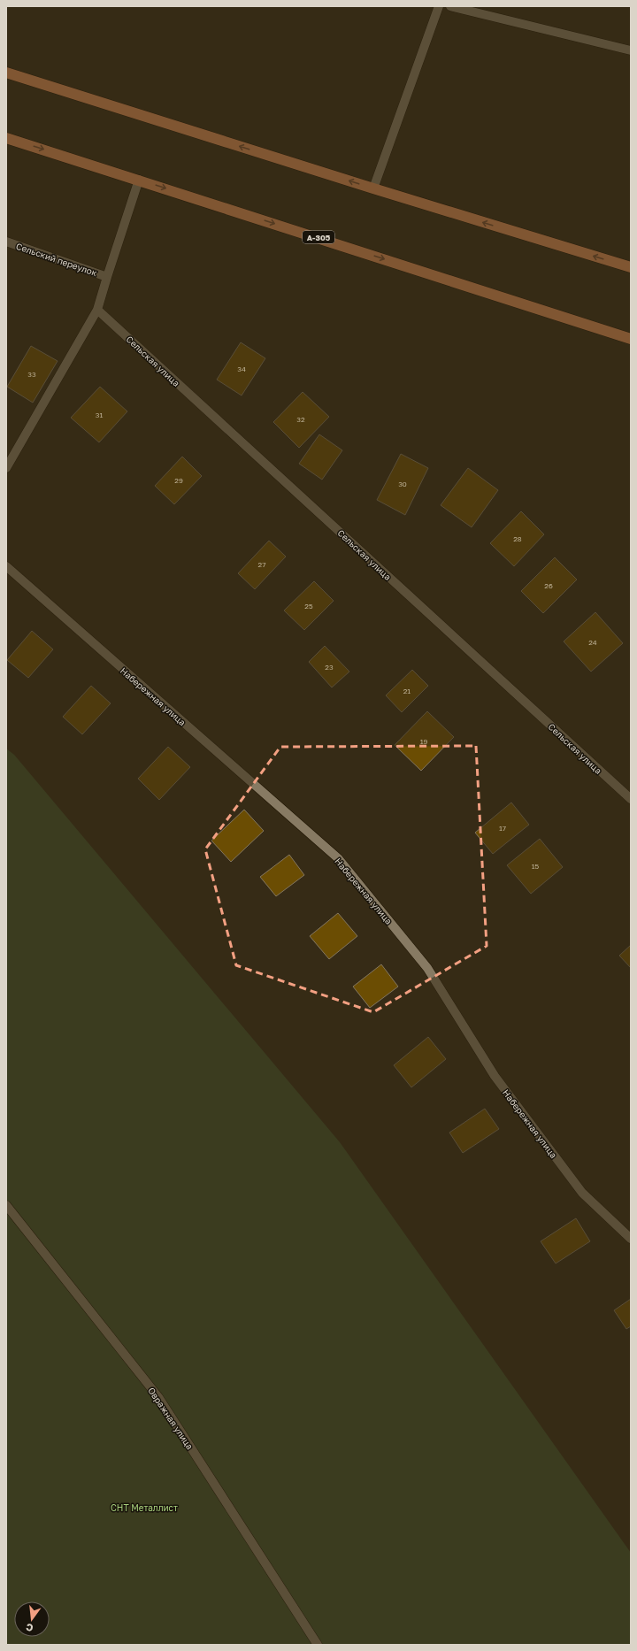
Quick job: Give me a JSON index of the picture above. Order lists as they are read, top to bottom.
{
  "streets": {
    "highway": ["А-305"],
    "street": [
      "Сельский переулок",
      "Сельская улица",
      "Набережная улица",
      "Овражная улица"
    ]
  },
  "parks": ["СНТ Металлист"],
  "house_numbers": [
    "34",
    "33",
    "31",
    "32",
    "29",
    "30",
    "28",
    "27",
    "26",
    "25",
    "24",
    "23",
    "21",
    "19",
    "17",
    "15"
  ],
  "north": "bottom"
}
